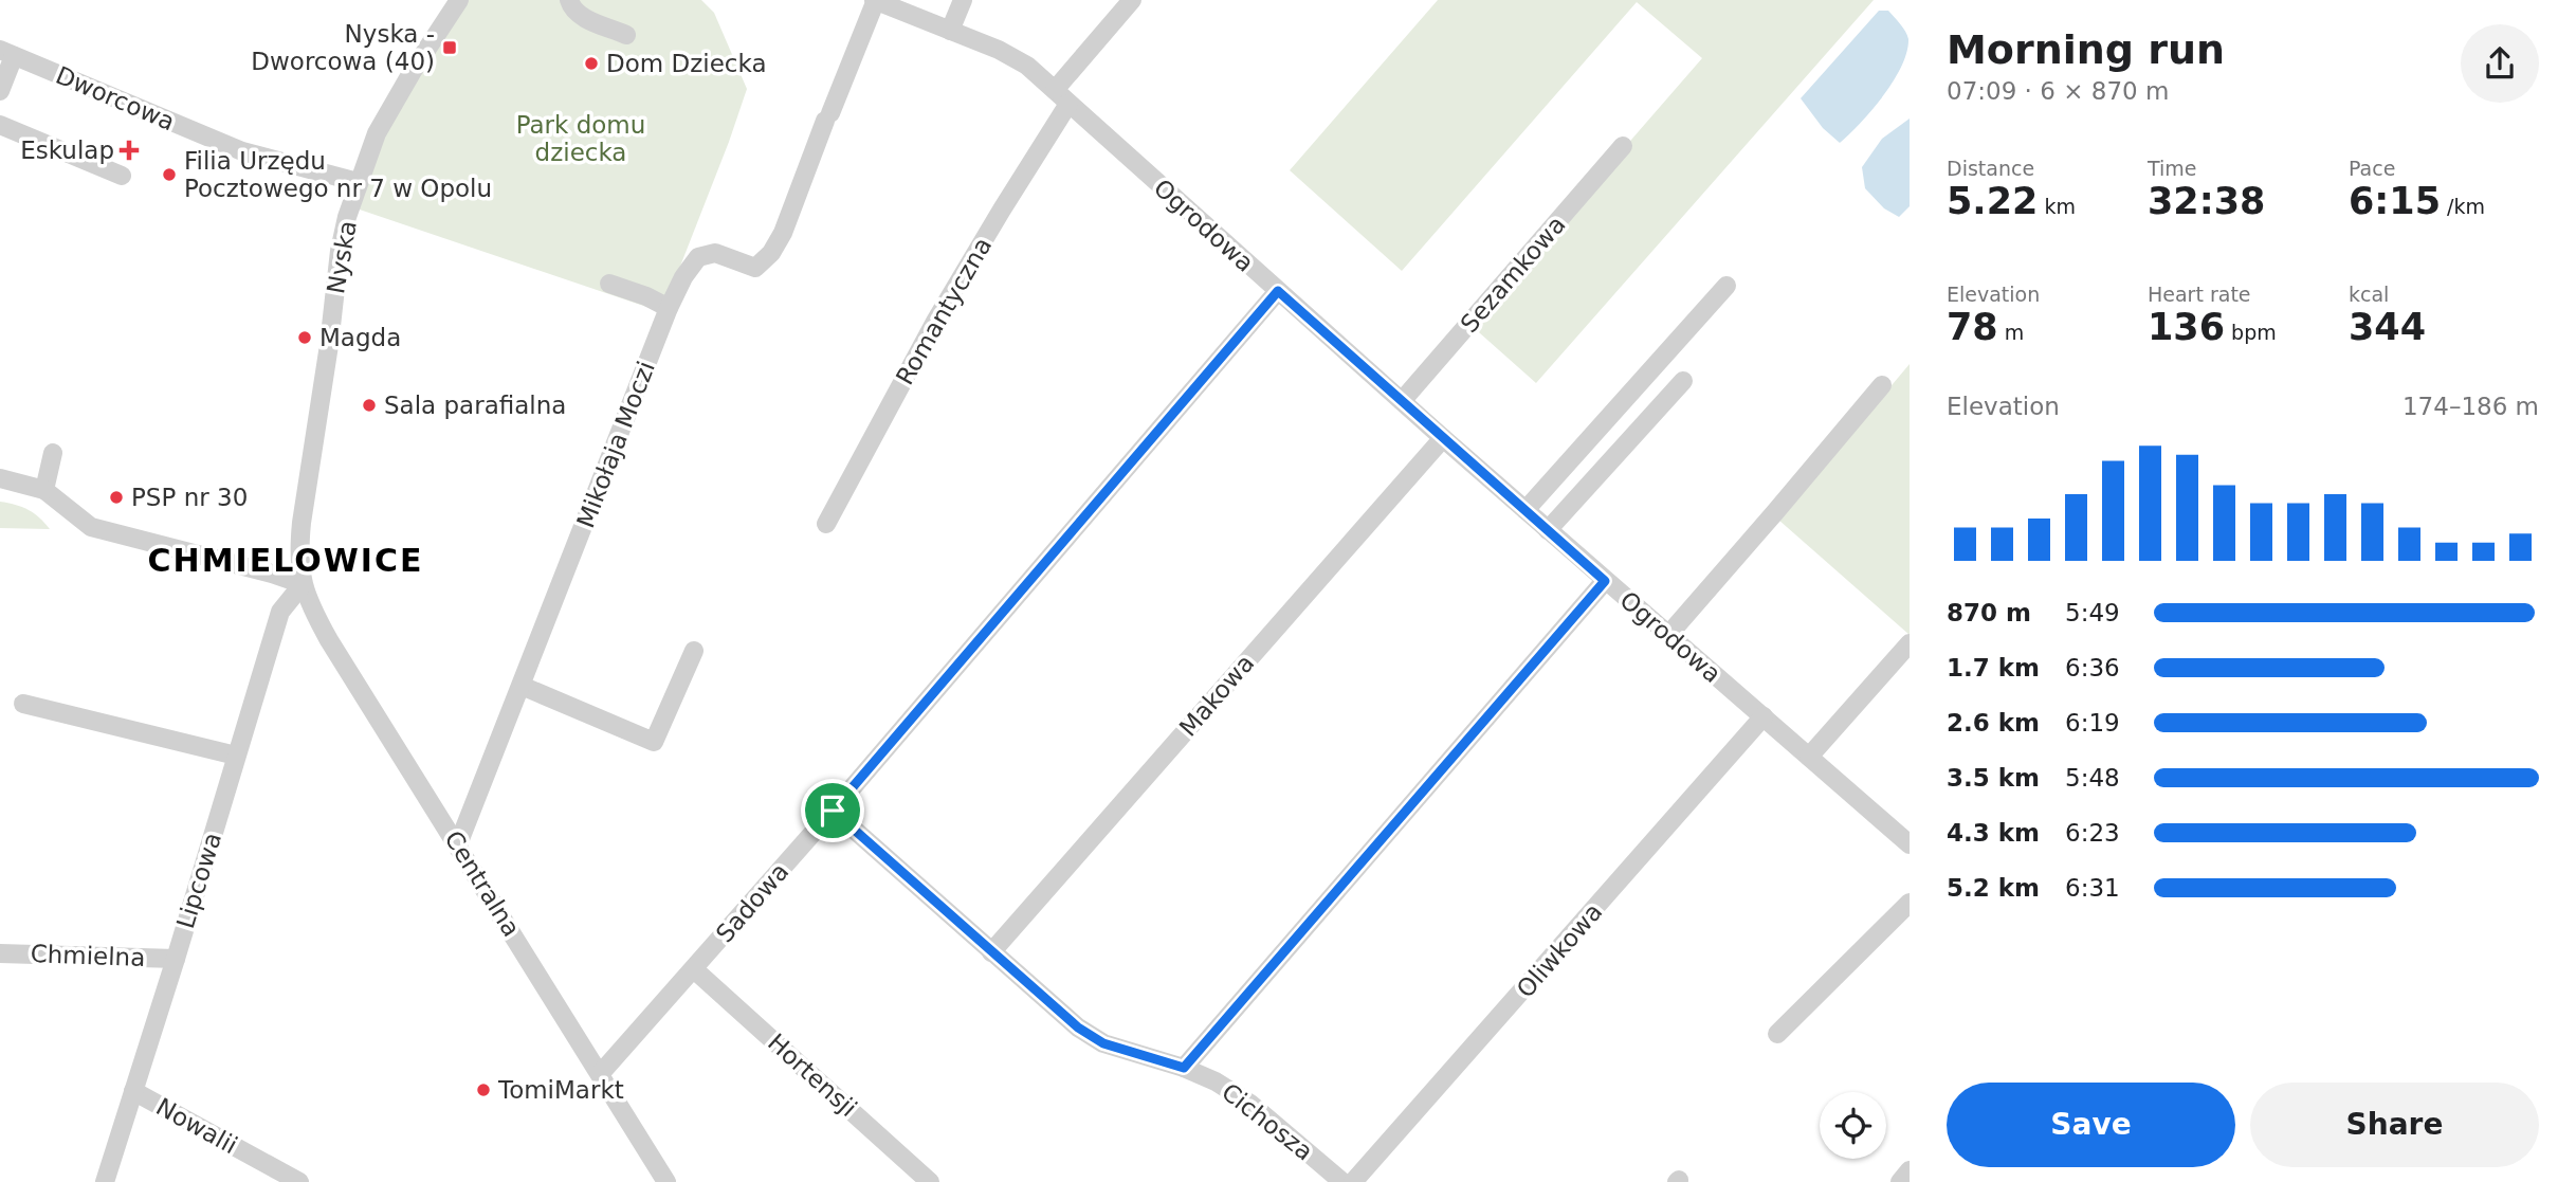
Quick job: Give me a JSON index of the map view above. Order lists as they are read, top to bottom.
{
  "streets": {
    "street": [
      "Dworcowa",
      "Ogrodowa",
      "Nyska",
      "Sezamkowa",
      "Romantyczna",
      "Mikołaja Moczi",
      "Makowa",
      "Lipcowa",
      "Centralna",
      "Sadowa",
      "Oliwkowa",
      "Chmielna",
      "Hortensji",
      "Cichosza",
      "Nowalii"
    ]
  },
  "crossings": [
    ["Dworcowa", "Nyska"],
    ["Ogrodowa", "Sezamkowa"],
    ["Ogrodowa", "Romantyczna"],
    ["Ogrodowa", "Mikołaja Moczi"],
    ["Ogrodowa", "Makowa"],
    ["Ogrodowa", "Sadowa"],
    ["Ogrodowa", "Oliwkowa"],
    ["Nyska", "Lipcowa"],
    ["Nyska", "Centralna"],
    ["Mikołaja Moczi", "Centralna"],
    ["Makowa", "Cichosza"],
    ["Lipcowa", "Centralna"],
    ["Lipcowa", "Chmielna"],
    ["Lipcowa", "Nowalii"],
    ["Centralna", "Sadowa"],
    ["Sadowa", "Hortensji"],
    ["Sadowa", "Cichosza"]
  ],
  "districts": ["CHMIELOWICE"],
  "parks": ["Park domu dziecka"],
  "places": {
    "transit": ["Nyska - Dworcowa (40)"],
    "other": [
      "Dom Dziecka",
      "Filia Urzędu Pocztowego nr 7 w Opolu",
      "Magda",
      "Sala parafialna",
      "PSP nr 30",
      "TomiMarkt"
    ],
    "health": ["Eskulap"]
  },
  "page": {
    "heading": ["Morning run", "07:09 · 6 × 870 m"],
    "stats": [
      ["Distance", "5.22 km"],
      ["Time", "32:38"],
      ["Pace", "6:15 /km"],
      ["Elevation", "78 m"],
      ["Heart rate", "136 bpm"],
      ["kcal", "344"]
    ],
    "chart": ["Elevation", "174–186 m"],
    "list": [
      {
        "name": "870 m",
        "note": "5:49"
      },
      {
        "name": "1.7 km",
        "note": "6:36"
      },
      {
        "name": "2.6 km",
        "note": "6:19"
      },
      {
        "name": "3.5 km",
        "note": "5:48"
      },
      {
        "name": "4.3 km",
        "note": "6:23"
      },
      {
        "name": "5.2 km",
        "note": "6:31"
      }
    ],
    "buttons": ["Save", "Share"]
  }
}
